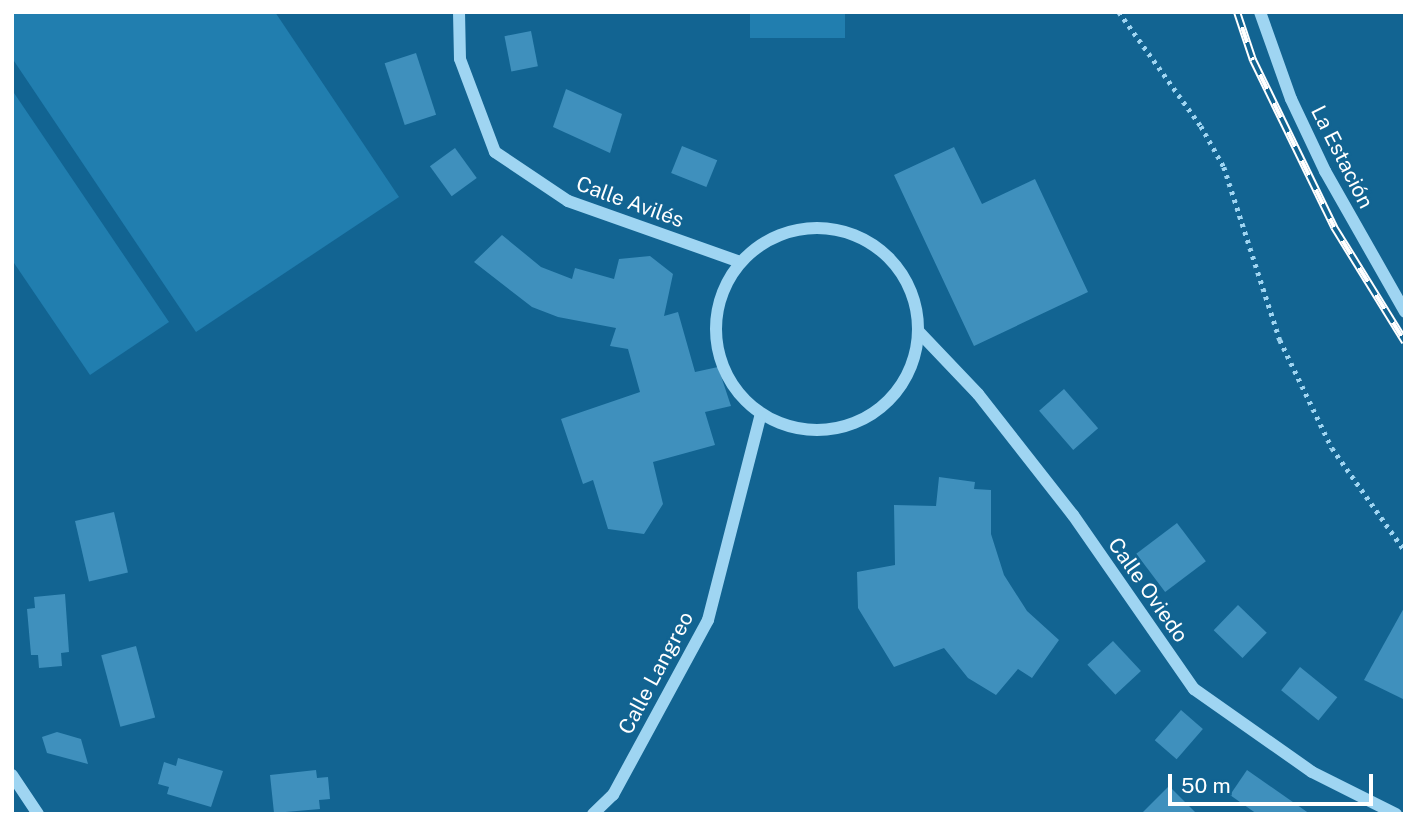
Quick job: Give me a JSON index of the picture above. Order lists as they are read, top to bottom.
{
  "streets": {
    "street": [
      "La Estación",
      "Calle Avilés",
      "Calle Oviedo",
      "Calle Langreo"
    ]
  },
  "crossings": [
    ["Calle Avilés", "Calle Oviedo"],
    ["Calle Avilés", "Calle Langreo"],
    ["Calle Oviedo", "Calle Langreo"]
  ],
  "scale_bar": "50 m"
}
